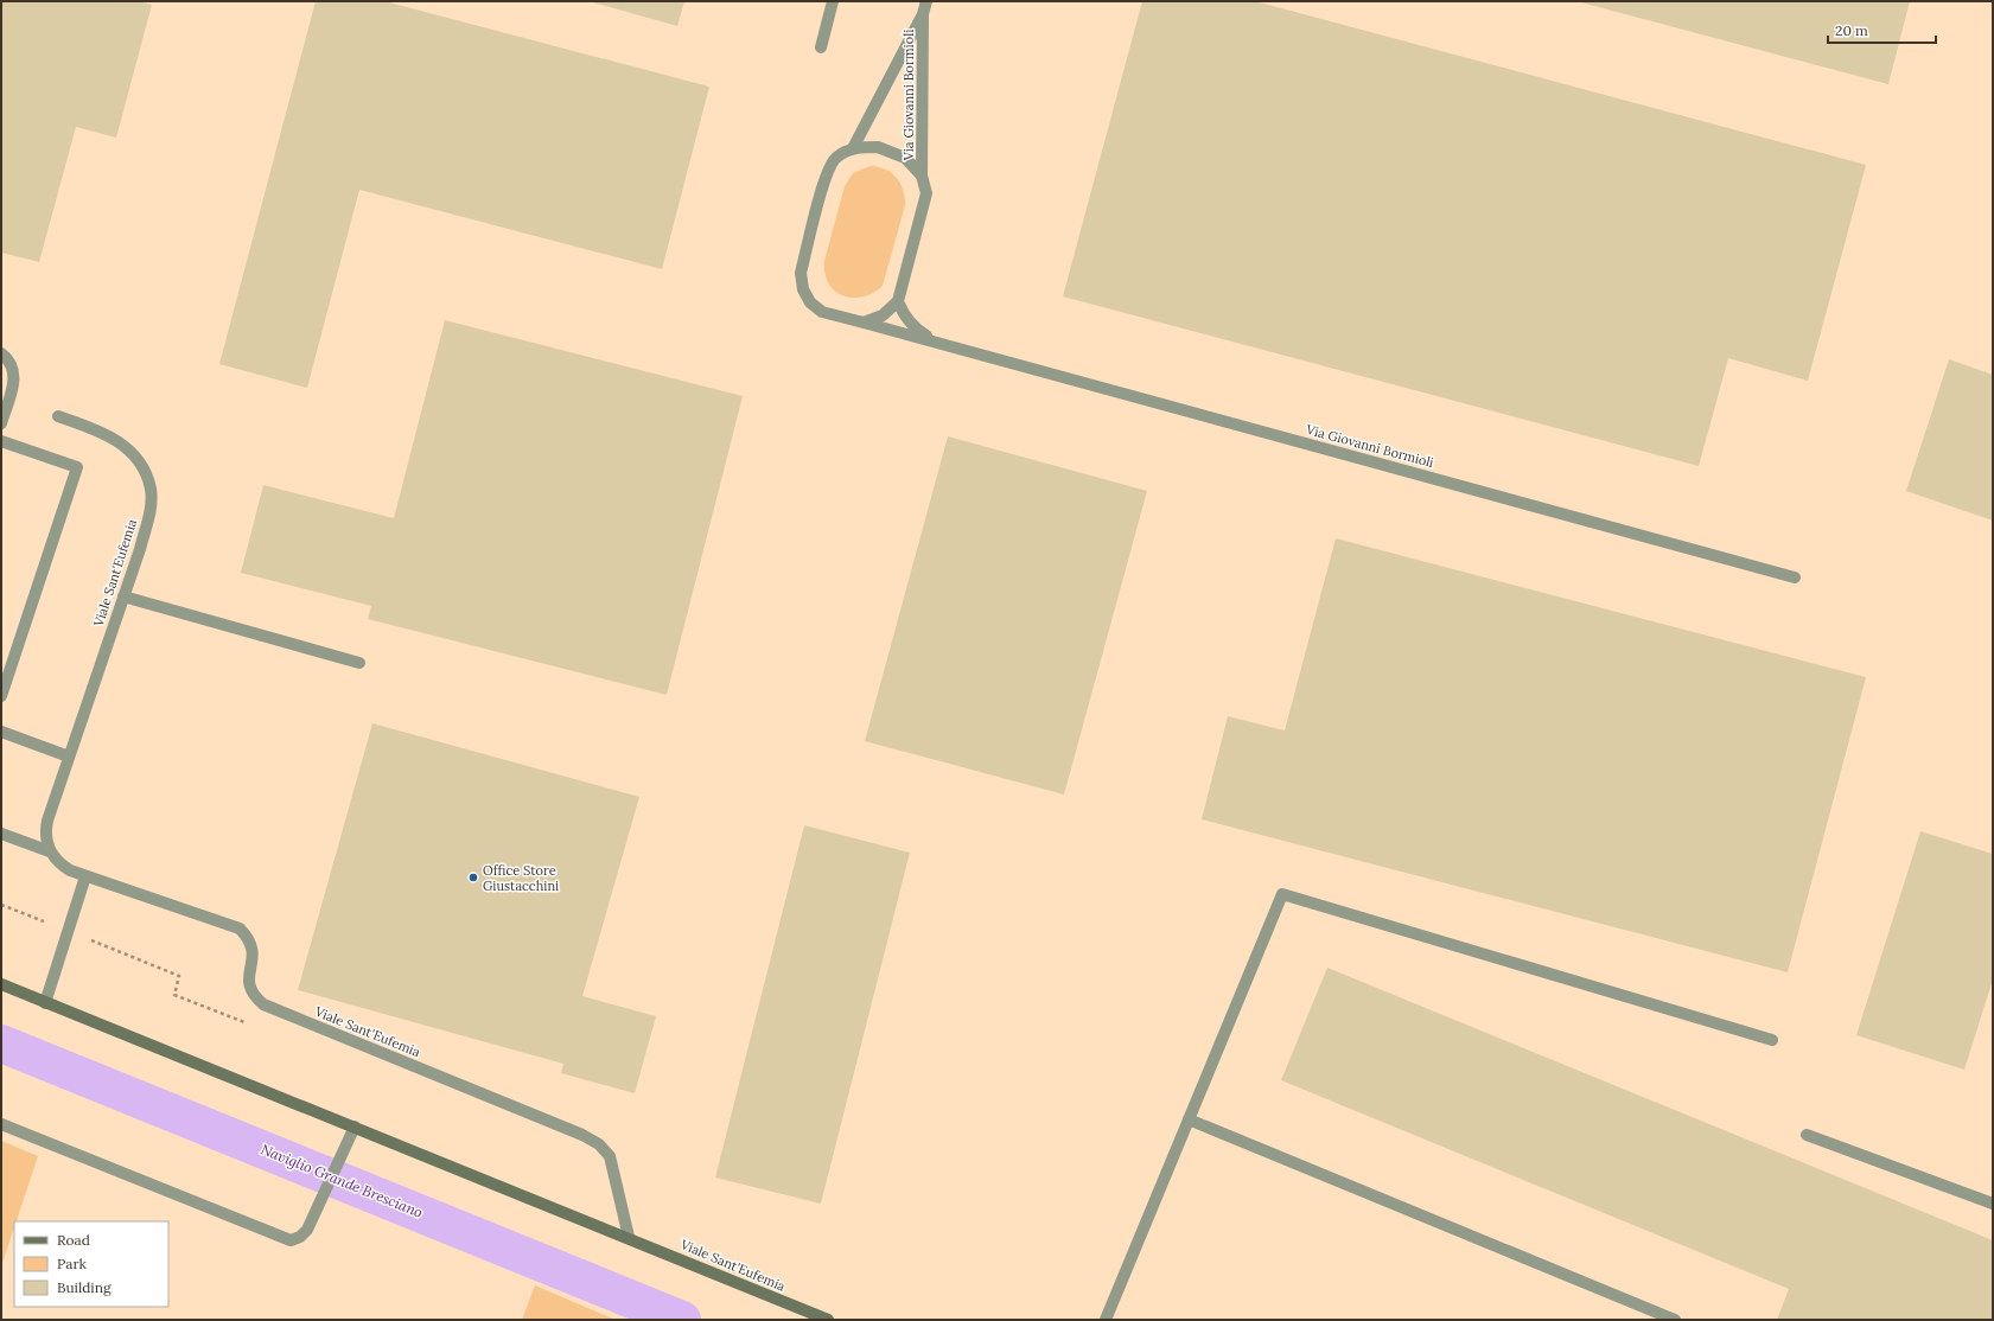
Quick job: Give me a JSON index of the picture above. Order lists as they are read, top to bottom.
{
  "streets": {
    "main road": ["Viale Sant'Eufemia"],
    "street": ["Via Giovanni Bormioli"]
  },
  "water": ["Naviglio Grande Bresciano"],
  "places": ["Office Store Giustacchini"],
  "legend": ["Road", "Park", "Building"],
  "scale_bar": "20 m"
}
